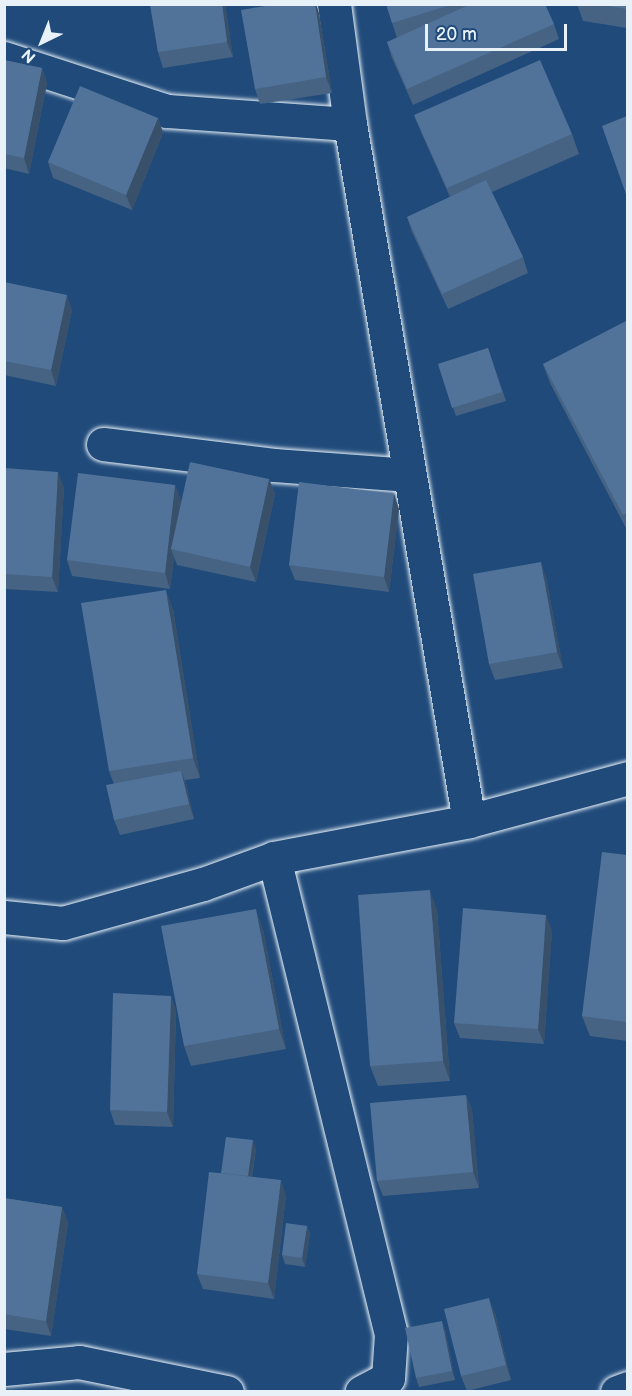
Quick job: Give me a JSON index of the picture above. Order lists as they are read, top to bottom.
{
  "scale_bar": "20 m",
  "north": "bottom left"
}
